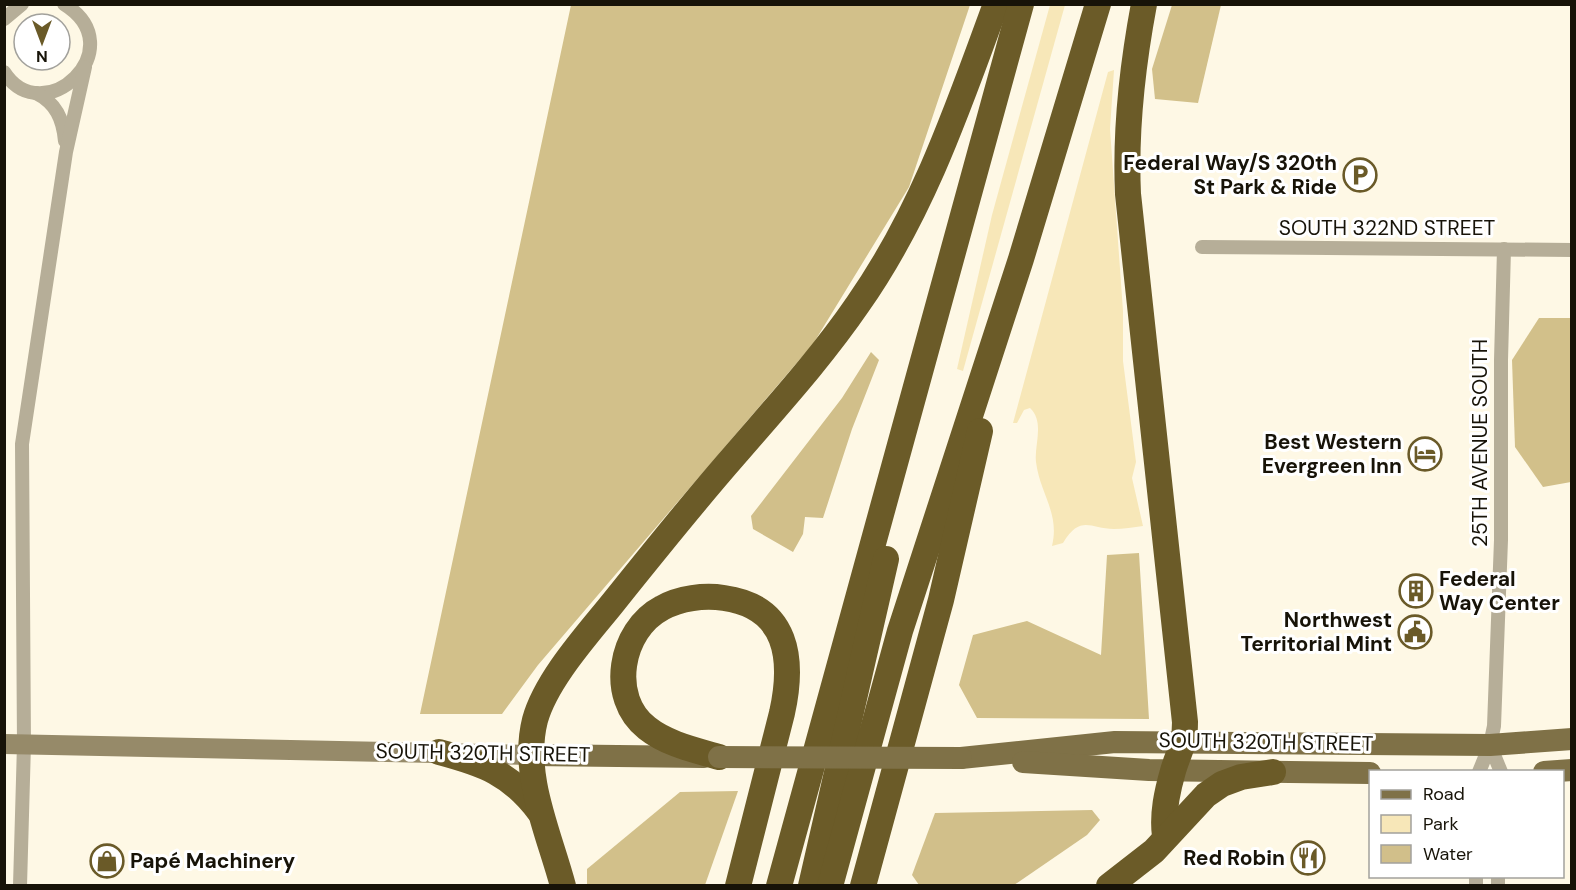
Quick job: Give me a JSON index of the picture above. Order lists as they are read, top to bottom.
{
  "streets": {
    "main road": ["SOUTH 320TH STREET"],
    "street": ["SOUTH 322ND STREET", "25TH AVENUE SOUTH"]
  },
  "crossings": [
    ["SOUTH 322ND STREET", "25TH AVENUE SOUTH"],
    ["25TH AVENUE SOUTH", "SOUTH 320TH STREET"]
  ],
  "places": {
    "parking": ["Federal Way/S 320th St Park & Ride"],
    "hotel": ["Best Western Evergreen Inn"],
    "building": ["Federal Way Center"],
    "public building": ["Northwest Territorial Mint"],
    "restaurant": ["Red Robin"],
    "shop": ["Papé Machinery"]
  },
  "legend": ["Road", "Park", "Water"],
  "north": "bottom"
}
